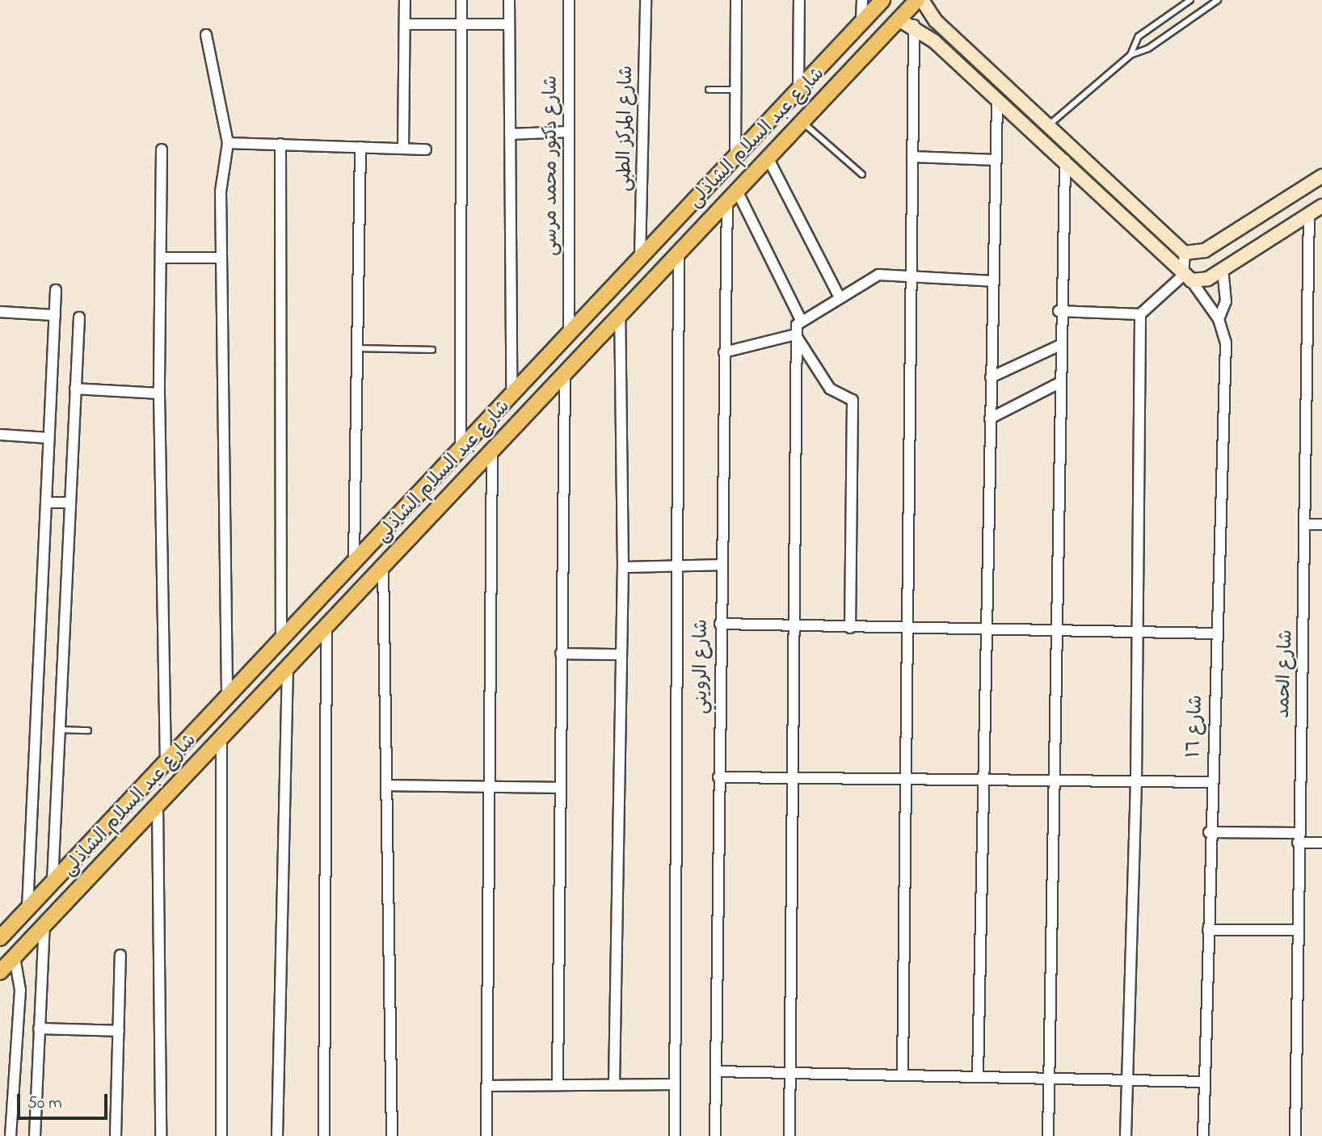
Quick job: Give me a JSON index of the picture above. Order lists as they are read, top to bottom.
{
  "streets": {
    "main road": ["شارع عبد السلام الشاذلى"],
    "street": [
      "شارع المركز الطبى",
      "شارع دكتور محمد مرسى",
      "شارع الرويني",
      "شارع الحمد",
      "شارع ١٦"
    ]
  },
  "crossings": [
    ["شارع المركز الطبى", "شارع عبد السلام الشاذلى"],
    ["شارع عبد السلام الشاذلى", "شارع دكتور محمد مرسى"],
    ["شارع عبد السلام الشاذلى", "شارع الرويني"]
  ],
  "scale_bar": "50 m"
}
